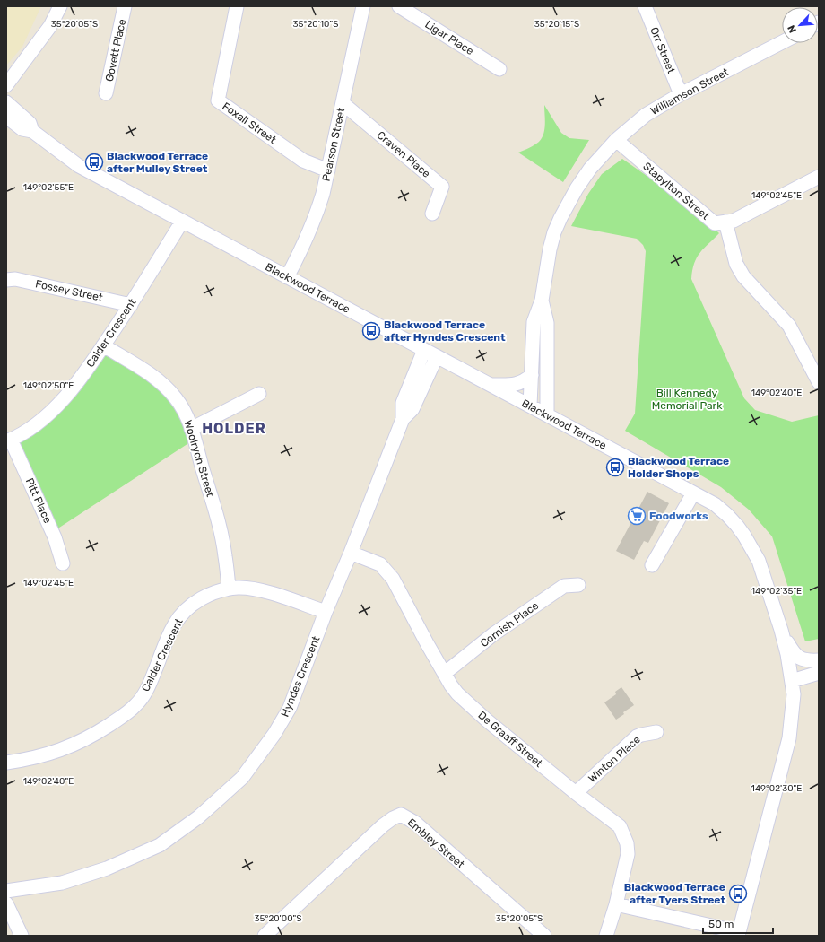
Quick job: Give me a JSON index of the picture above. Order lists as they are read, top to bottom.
{
  "streets": {
    "street": [
      "Ligar Place",
      "Govett Place",
      "Orr Street",
      "Williamson Street",
      "Foxall Street",
      "Pearson Street",
      "Craven Place",
      "Stapylton Street",
      "Blackwood Terrace",
      "Fossey Street",
      "Calder Crescent",
      "Woolrych Street",
      "Pitt Place",
      "Cornish Place",
      "Hyndes Crescent",
      "De Graaff Street",
      "Winton Place",
      "Embley Street"
    ]
  },
  "crossings": [
    ["Orr Street", "Williamson Street"],
    ["Williamson Street", "Stapylton Street"],
    ["Williamson Street", "Blackwood Terrace"],
    ["Foxall Street", "Pearson Street"],
    ["Pearson Street", "Craven Place"],
    ["Pearson Street", "Blackwood Terrace"],
    ["Blackwood Terrace", "Calder Crescent"],
    ["Blackwood Terrace", "Hyndes Crescent"],
    ["Fossey Street", "Calder Crescent"],
    ["Calder Crescent", "Woolrych Street"],
    ["Calder Crescent", "Pitt Place"],
    ["Calder Crescent", "Hyndes Crescent"],
    ["Cornish Place", "De Graaff Street"],
    ["Hyndes Crescent", "De Graaff Street"],
    ["De Graaff Street", "Winton Place"]
  ],
  "districts": ["HOLDER"],
  "parks": ["Bill Kennedy Memorial Park"],
  "places": {
    "bus stop": [
      "Blackwood Terrace after Mulley Street",
      "Blackwood Terrace after Hyndes Crescent",
      "Blackwood Terrace Holder Shops",
      "Blackwood Terrace after Tyers Street"
    ],
    "supermarket": ["Foodworks"]
  },
  "scale_bar": "50 m",
  "north": "bottom left",
  "coordinates": [
    "35°20'05\"S",
    "35°20'10\"S",
    "35°20'15\"S",
    "149°02'55\"E",
    "149°02'45\"E",
    "149°02'50\"E",
    "149°02'40\"E",
    "149°02'35\"E",
    "149°02'30\"E",
    "35°20'00\"S"
  ]
}
